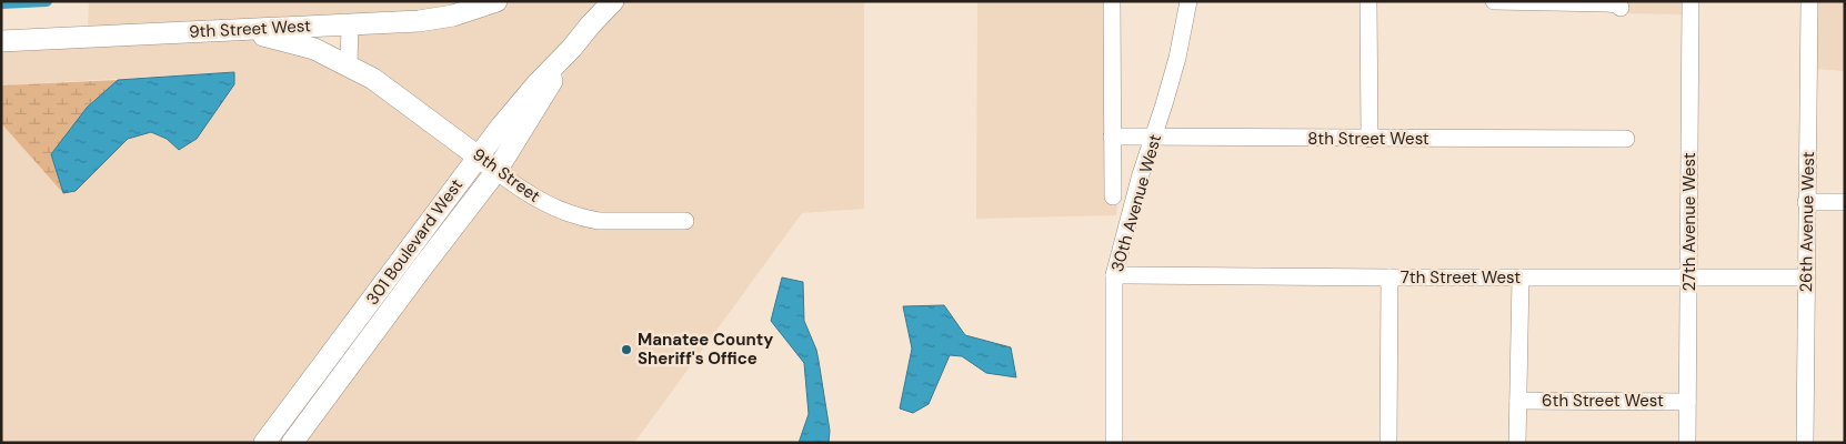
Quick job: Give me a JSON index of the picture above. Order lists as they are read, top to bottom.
{
  "streets": {
    "main road": ["9th Street West", "9th Street", "301 Boulevard West"],
    "street": [
      "8th Street West",
      "30th Avenue West",
      "27th Avenue West",
      "26th Avenue West",
      "7th Street West",
      "6th Street West"
    ]
  },
  "crossings": [
    ["9th Street West", "9th Street"],
    ["8th Street West", "30th Avenue West"],
    ["9th Street", "301 Boulevard West"],
    ["30th Avenue West", "7th Street West"],
    ["27th Avenue West", "7th Street West"],
    ["27th Avenue West", "6th Street West"],
    ["26th Avenue West", "7th Street West"]
  ],
  "places": ["Manatee County Sheriff's Office"]
}
